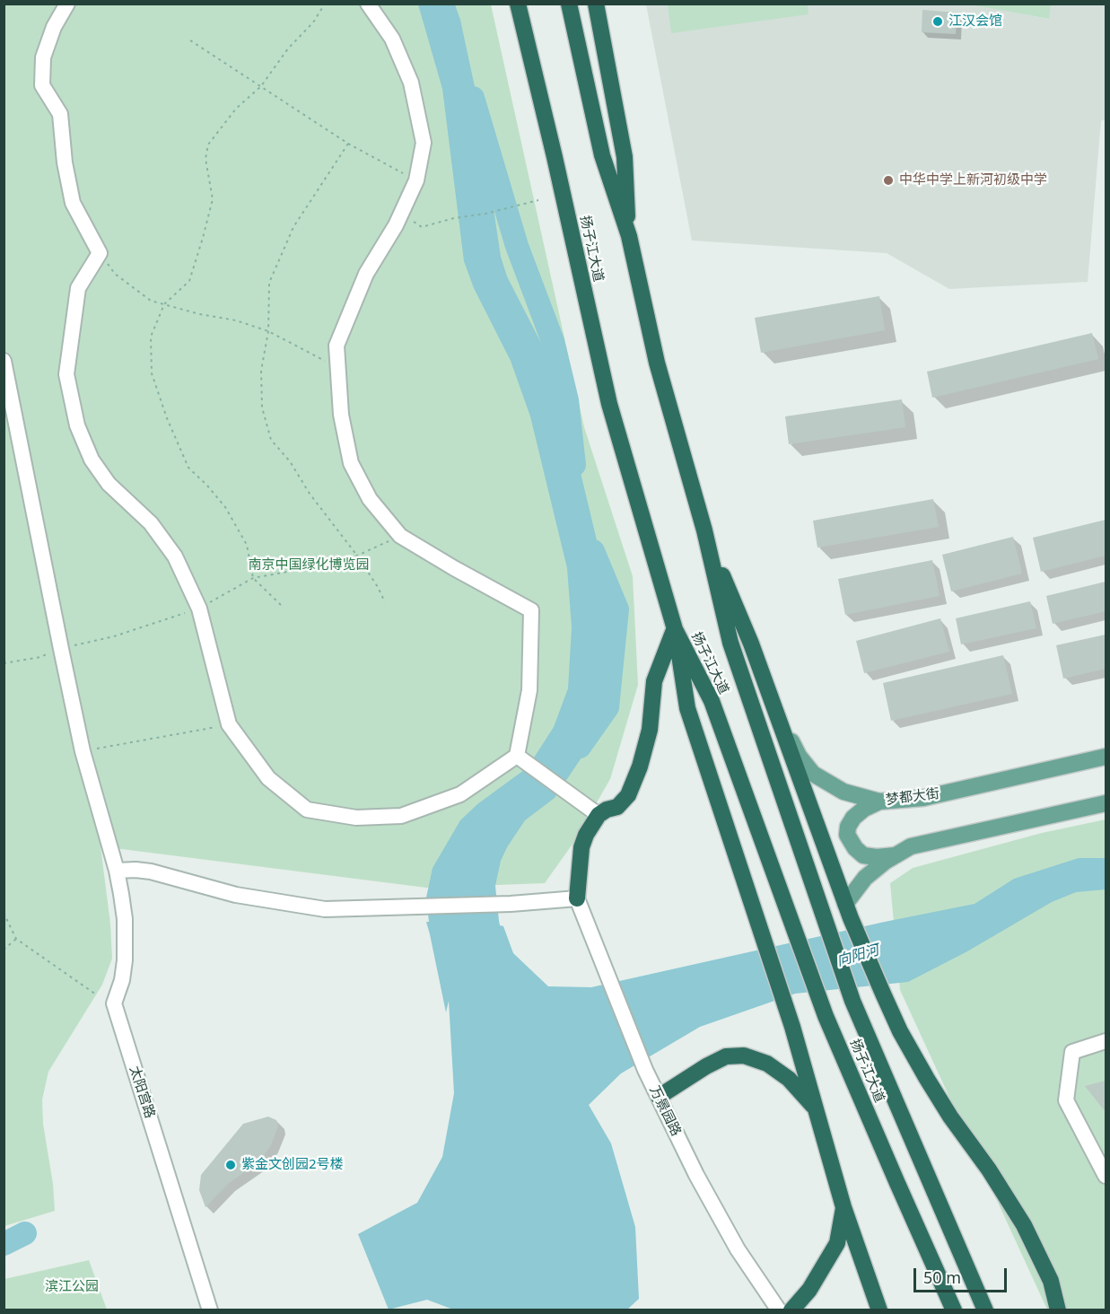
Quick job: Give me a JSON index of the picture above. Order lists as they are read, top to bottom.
{
  "streets": {
    "highway": ["扬子江大道"],
    "main road": ["梦都大街"],
    "street": ["太阳宫路", "万景园路"]
  },
  "water": ["向阳河"],
  "parks": ["南京中国绿化博览园", "滨江公园"],
  "places": ["江汉会馆", "中华中学上新河初级中学", "紫金文创园2号楼"],
  "scale_bar": "50 m"
}
